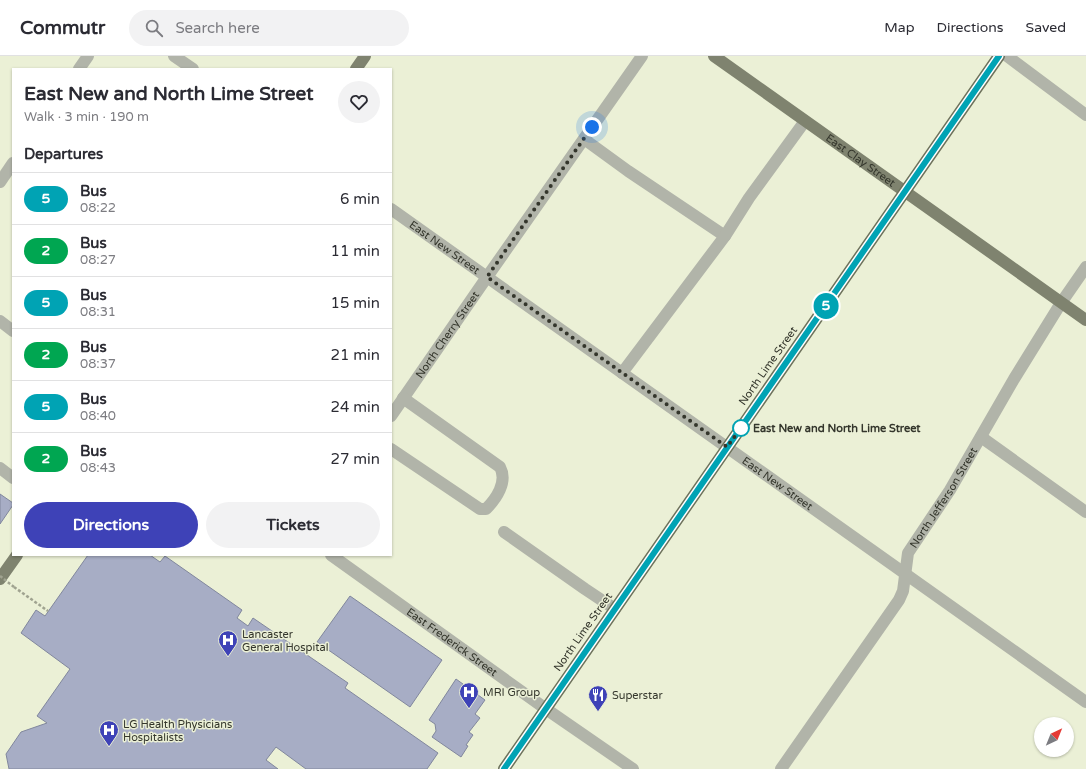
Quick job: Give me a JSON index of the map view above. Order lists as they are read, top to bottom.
{
  "streets": {
    "highway": ["North Lime Street"],
    "main road": ["East Clay Street"],
    "street": [
      "East New Street",
      "North Cherry Street",
      "North Jefferson Street",
      "East Frederick Street"
    ]
  },
  "crossings": [
    ["East Clay Street", "North Lime Street"],
    ["East Clay Street", "North Jefferson Street"],
    ["East New Street", "North Cherry Street"],
    ["East New Street", "North Lime Street"],
    ["East New Street", "North Jefferson Street"],
    ["North Lime Street", "East Frederick Street"]
  ],
  "places": {
    "other": ["East New and North Lime Street"],
    "hospital": ["Lancaster General Hospital", "MRI Group", "LG Health Physicians Hospitalists"],
    "restaurant": ["Superstar"]
  },
  "lines": ["bus line 5"],
  "north": "top right",
  "page": {
    "header": "Commutr",
    "search": "Search here",
    "nav": ["Map", "Directions", "Saved"],
    "on_map": "5",
    "heading": [
      ["East New and North Lime Street", "Walk · 3 min · 190 m"],
      "Departures"
    ],
    "list": [
      {
        "mark": "5",
        "name": "Bus",
        "note": "08:22",
        "value": "6 min"
      },
      {
        "mark": "2",
        "name": "Bus",
        "note": "08:27",
        "value": "11 min"
      },
      {
        "mark": "5",
        "name": "Bus",
        "note": "08:31",
        "value": "15 min"
      },
      {
        "mark": "2",
        "name": "Bus",
        "note": "08:37",
        "value": "21 min"
      },
      {
        "mark": "5",
        "name": "Bus",
        "note": "08:40",
        "value": "24 min"
      },
      {
        "mark": "2",
        "name": "Bus",
        "note": "08:43",
        "value": "27 min"
      }
    ],
    "buttons": ["Directions", "Tickets"]
  }
}
